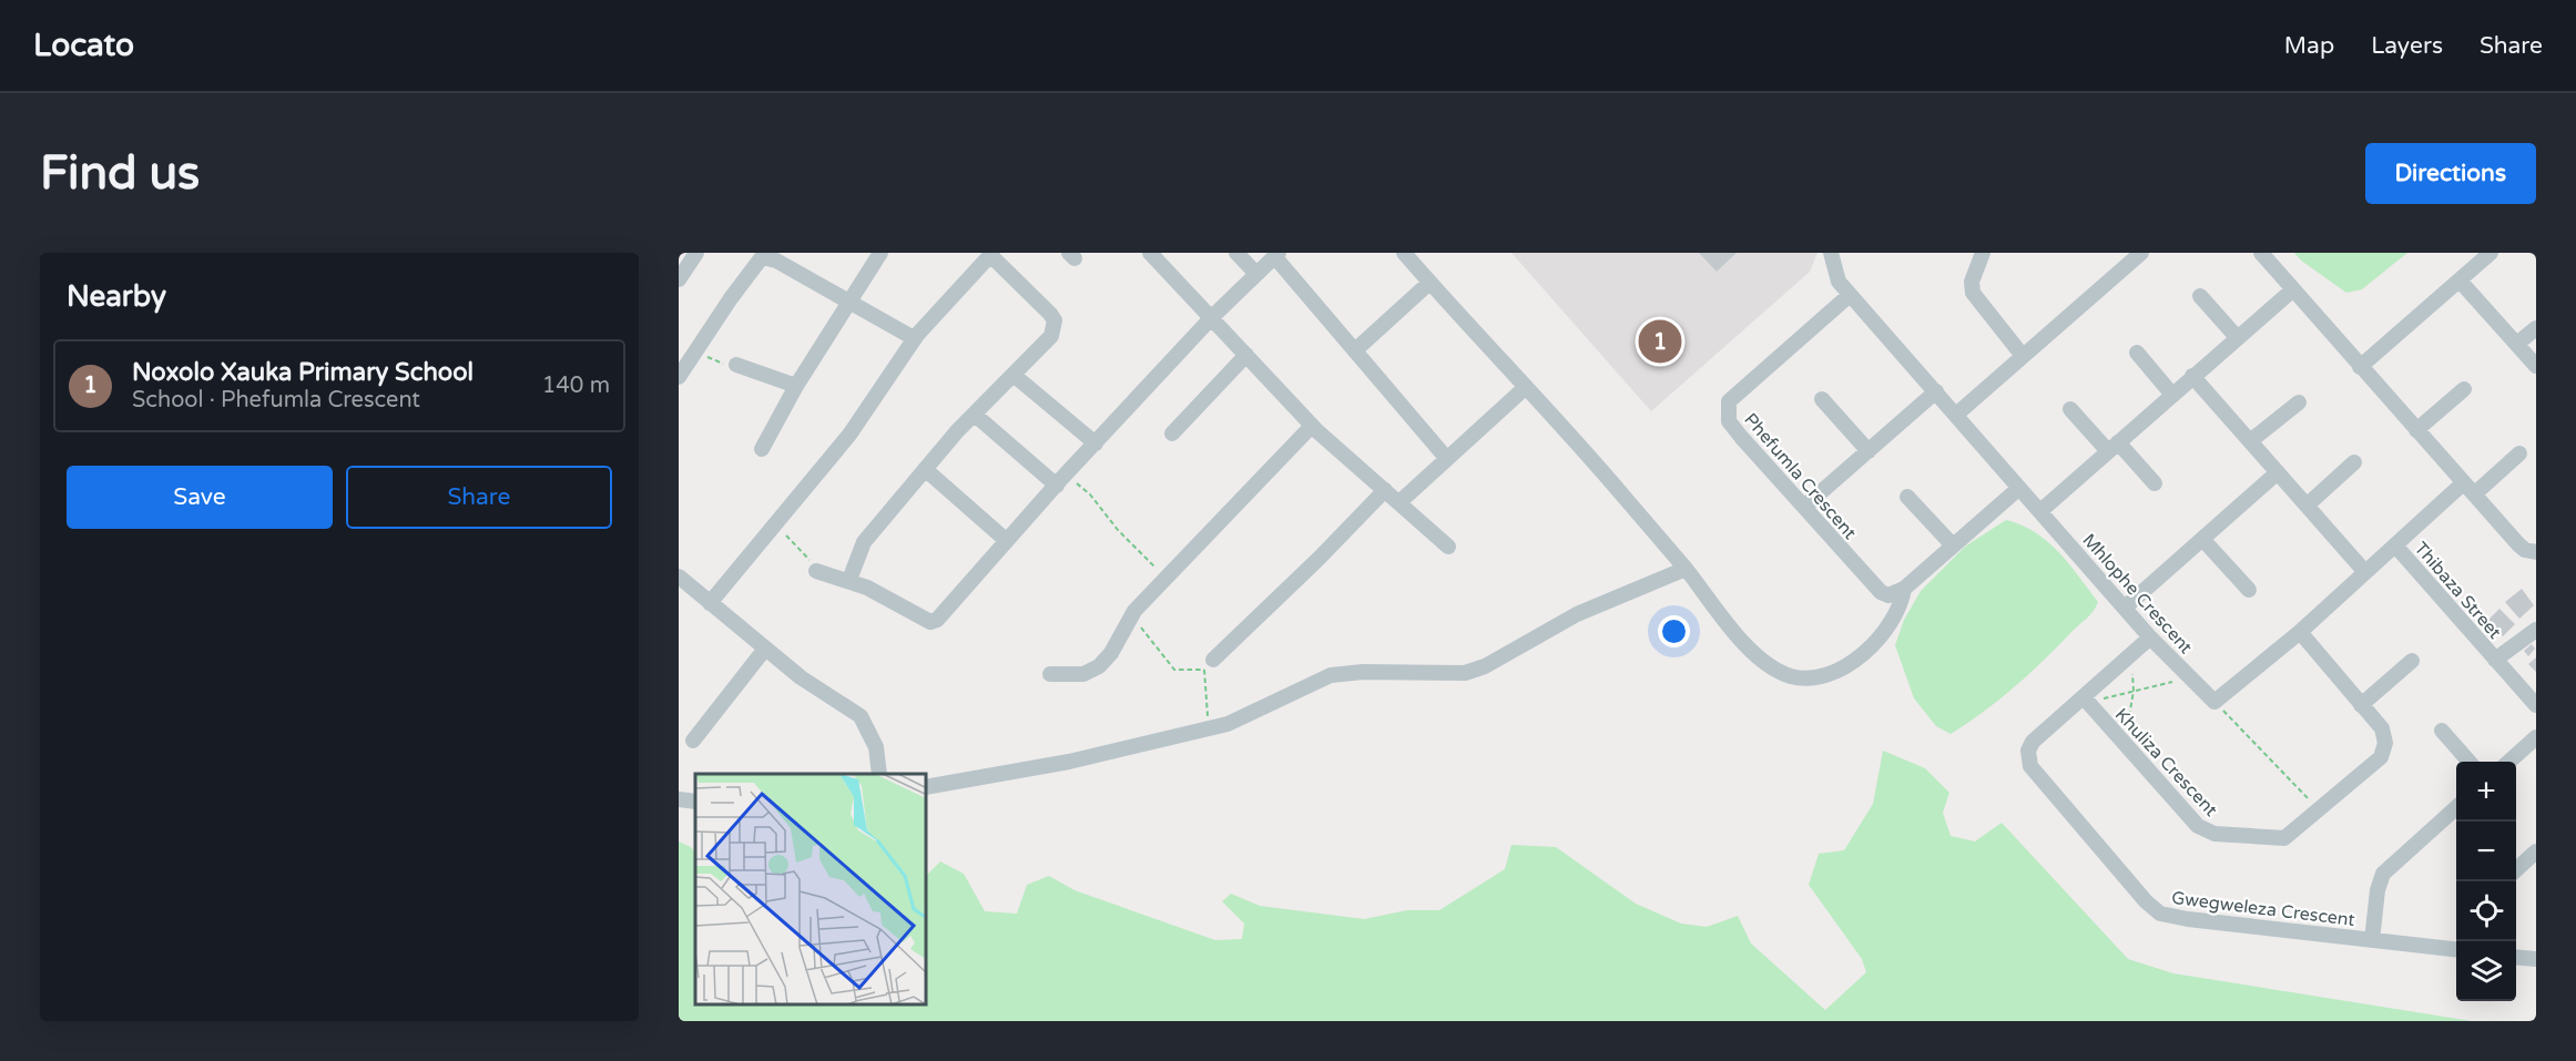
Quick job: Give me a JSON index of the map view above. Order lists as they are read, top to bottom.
{
  "streets": {
    "street": [
      "Phefumla Crescent",
      "Thibaza Street",
      "Mhlophe Crescent",
      "Khuliza Crescent",
      "Gwegweleza Crescent"
    ]
  },
  "crossings": [
    ["Phefumla Crescent", "Mhlophe Crescent"],
    ["Mhlophe Crescent", "Gwegweleza Crescent"],
    ["Khuliza Crescent", "Gwegweleza Crescent"]
  ],
  "page": {
    "header": "Locato",
    "nav": ["Map", "Layers", "Share"],
    "buttons": [
      "Directions",
      ["Save", "Share"]
    ],
    "title": "Find us",
    "heading": "Nearby",
    "pins": "1",
    "list": [
      {
        "mark": "1",
        "name": "Noxolo Xauka Primary School",
        "note": "School · Phefumla Crescent",
        "value": "140 m"
      }
    ],
    "map_buttons": ["+", "−"]
  }
}
